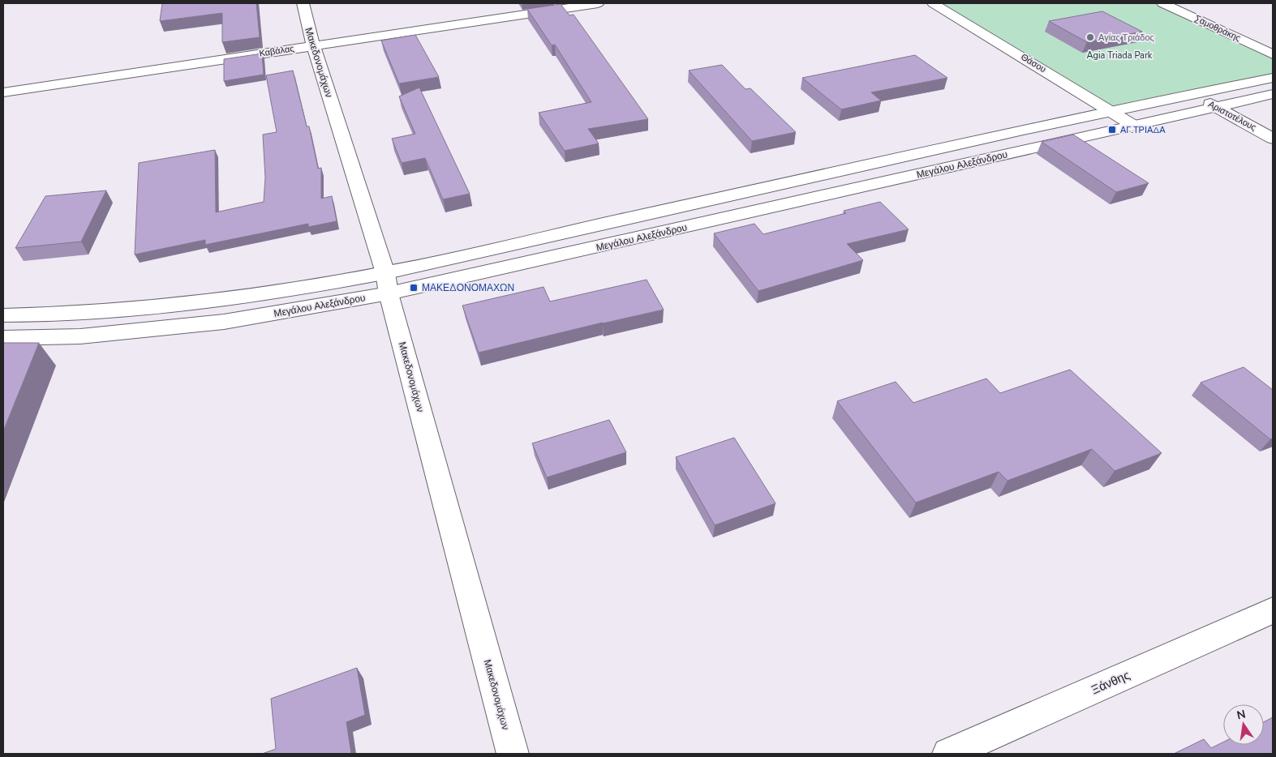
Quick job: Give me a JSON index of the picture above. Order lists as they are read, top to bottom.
{
  "streets": {
    "street": [
      "Σαμοθράκης",
      "Καβάλας",
      "Μακεδονομάχων",
      "Θάσου",
      "Αριστοτέλους",
      "Μεγάλου Αλεξάνδρου",
      "Ξάνθης"
    ]
  },
  "crossings": [
    ["Καβάλας", "Μακεδονομάχων"],
    ["Μακεδονομάχων", "Μεγάλου Αλεξάνδρου"],
    ["Θάσου", "Μεγάλου Αλεξάνδρου"],
    ["Αριστοτέλους", "Μεγάλου Αλεξάνδρου"]
  ],
  "parks": ["Agia Triada Park"],
  "places": {
    "other": ["Αγίας Τριάδος"],
    "transit": ["ΑΓ.ΤΡΙΑΔΑ", "ΜΑΚΕΔΟΝΟΜΑΧΩΝ"]
  },
  "north": "top"
}
